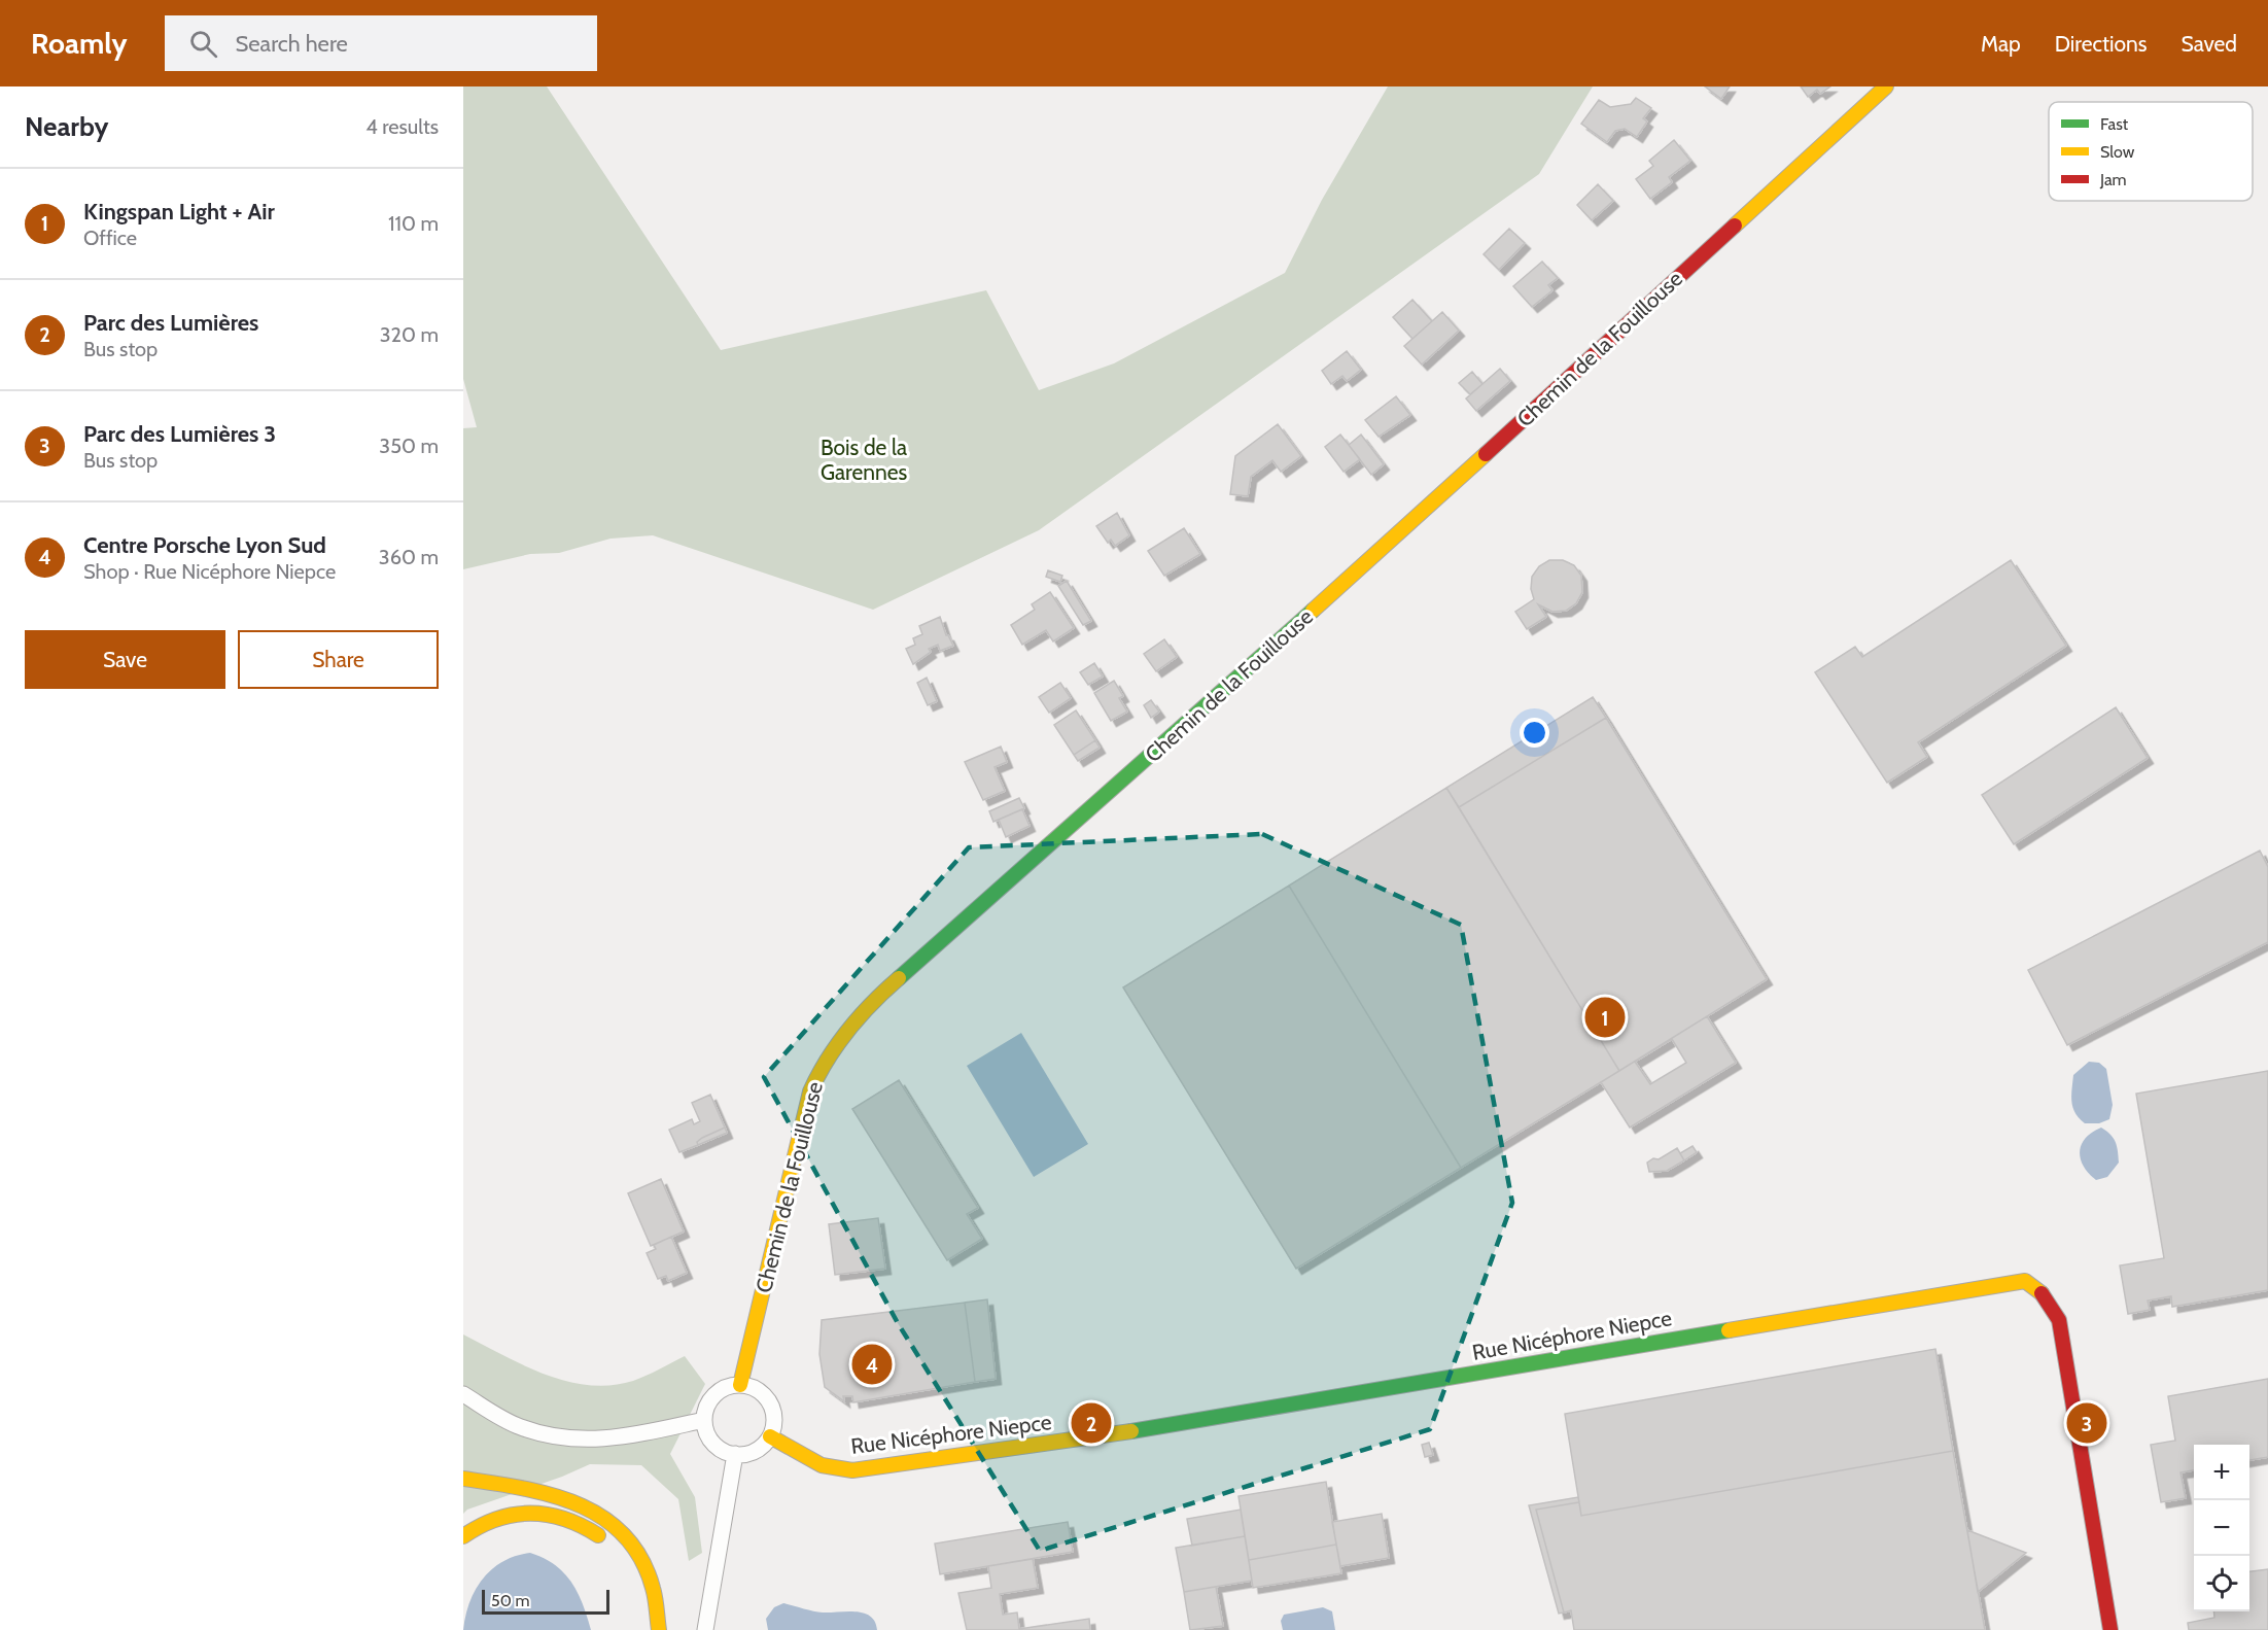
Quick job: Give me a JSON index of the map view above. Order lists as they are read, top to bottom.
{
  "streets": {
    "main road": ["Chemin de la Fouillouse", "Rue Nicéphore Niepce"]
  },
  "crossings": [
    ["Chemin de la Fouillouse", "Rue Nicéphore Niepce"]
  ],
  "parks": ["Bois de la Garennes"],
  "legend": ["Fast", "Slow", "Jam"],
  "scale_bar": "50 m",
  "page": {
    "header": "Roamly",
    "search": "Search here",
    "nav": ["Map", "Directions", "Saved"],
    "heading": ["Nearby", "4 results"],
    "list": [
      {
        "mark": "1",
        "name": "Kingspan Light + Air",
        "note": "Office",
        "value": "110 m"
      },
      {
        "mark": "2",
        "name": "Parc des Lumières",
        "note": "Bus stop",
        "value": "320 m"
      },
      {
        "mark": "3",
        "name": "Parc des Lumières 3",
        "note": "Bus stop",
        "value": "350 m"
      },
      {
        "mark": "4",
        "name": "Centre Porsche Lyon Sud",
        "note": "Shop · Rue Nicéphore Niepce",
        "value": "360 m"
      }
    ],
    "buttons": ["Save", "Share"],
    "pins": [
      "1",
      "4",
      "2",
      "3"
    ],
    "map_buttons": ["+", "−"],
    "scale": "50 m"
  }
}
